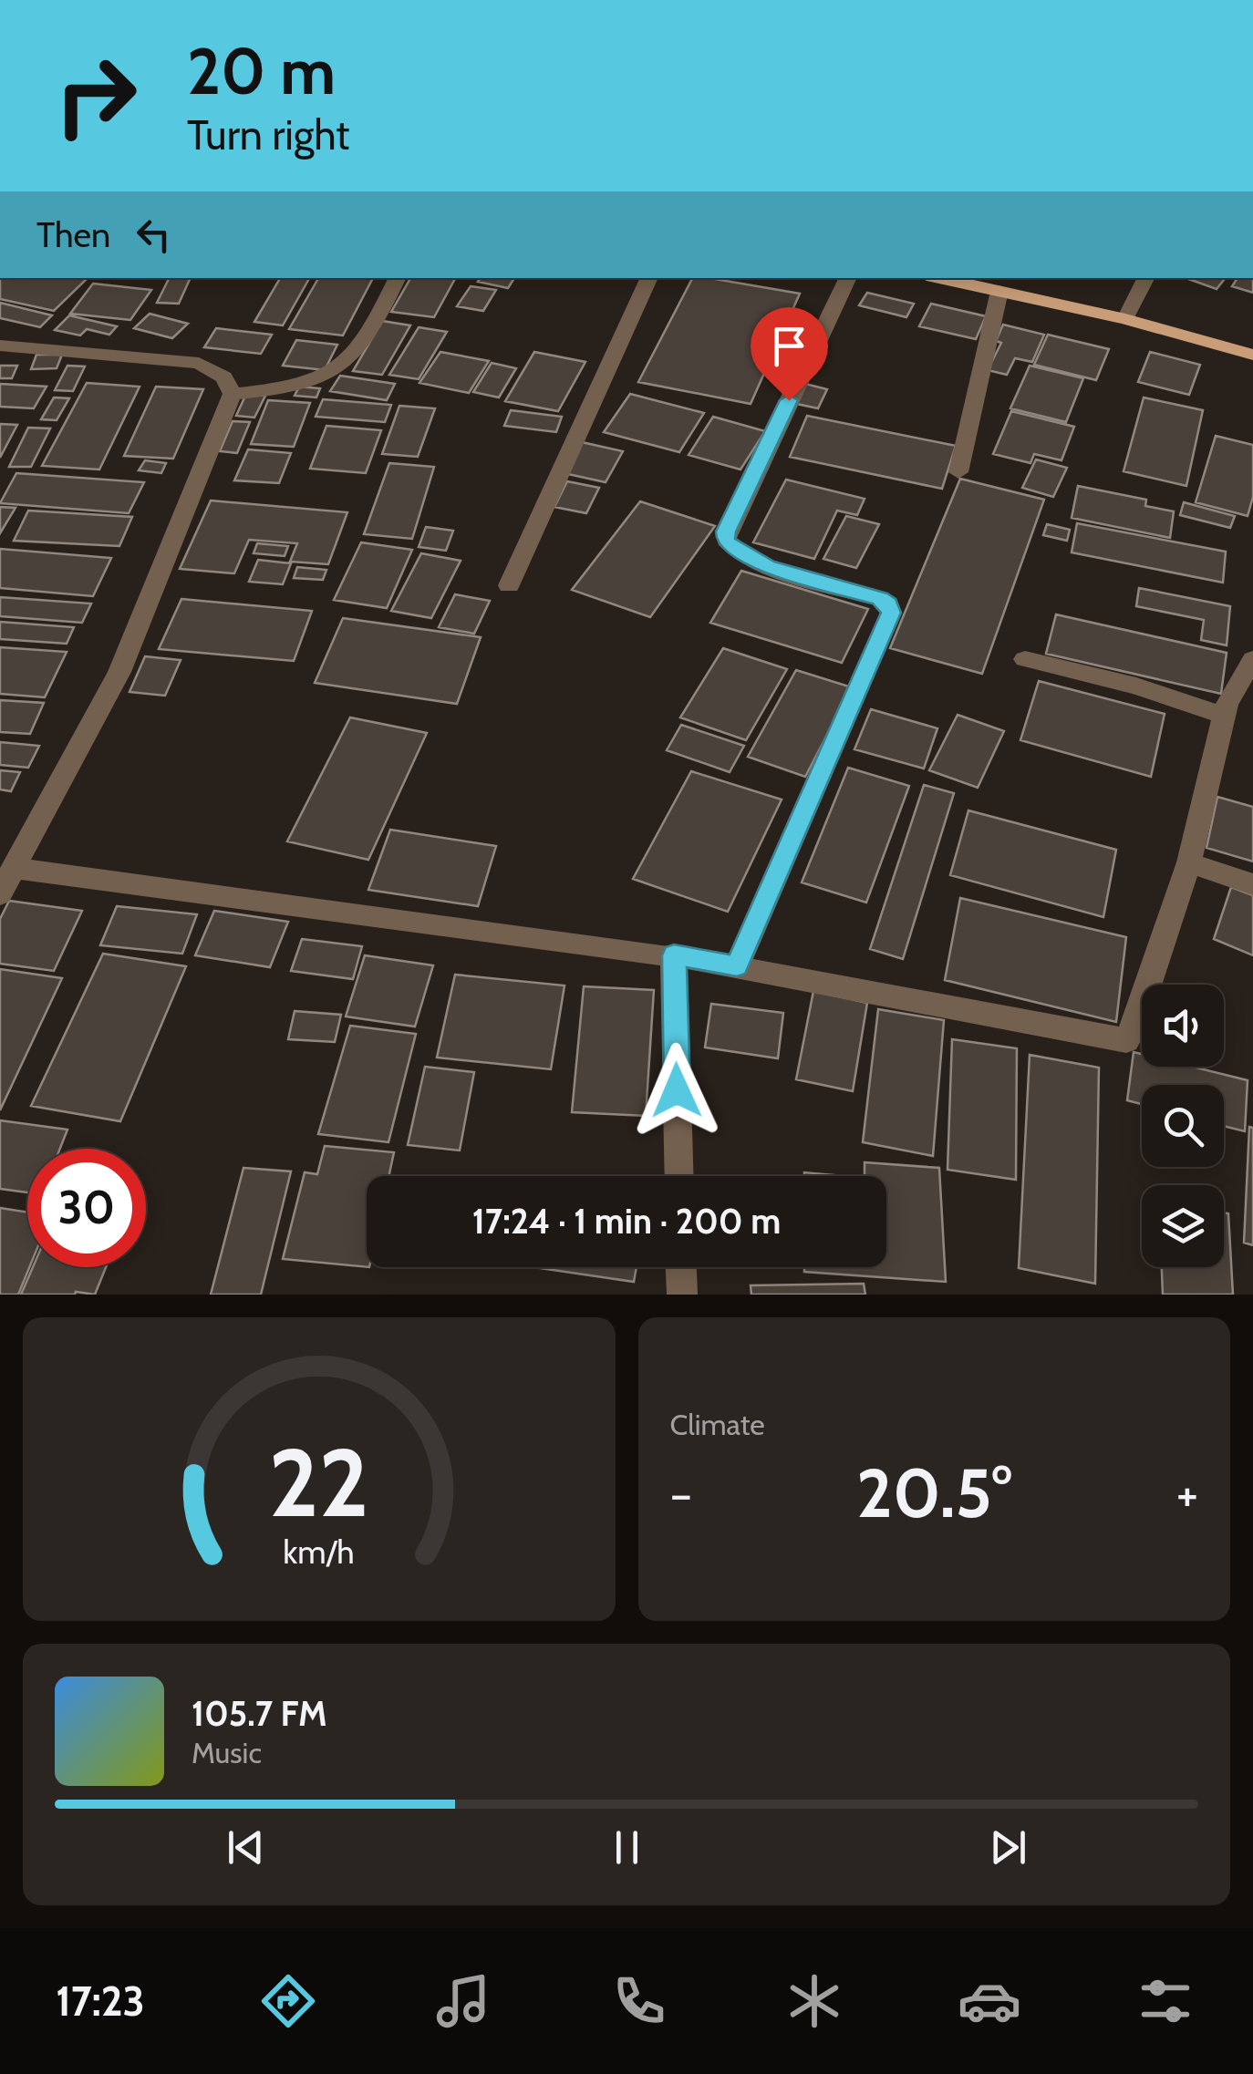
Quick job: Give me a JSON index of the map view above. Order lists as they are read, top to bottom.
{
  "page": {
    "turn": ["20 m", "Turn right"],
    "then": "Then",
    "limit": "30",
    "trip": "17:24 · 1 min · 200 m",
    "tile": "Climate",
    "heat": ["−", "20.5°", "+"],
    "song": ["105.7 FM", "Music"],
    "tabs": "17:23",
    "gauge": ["22", "km/h"]
  }
}
